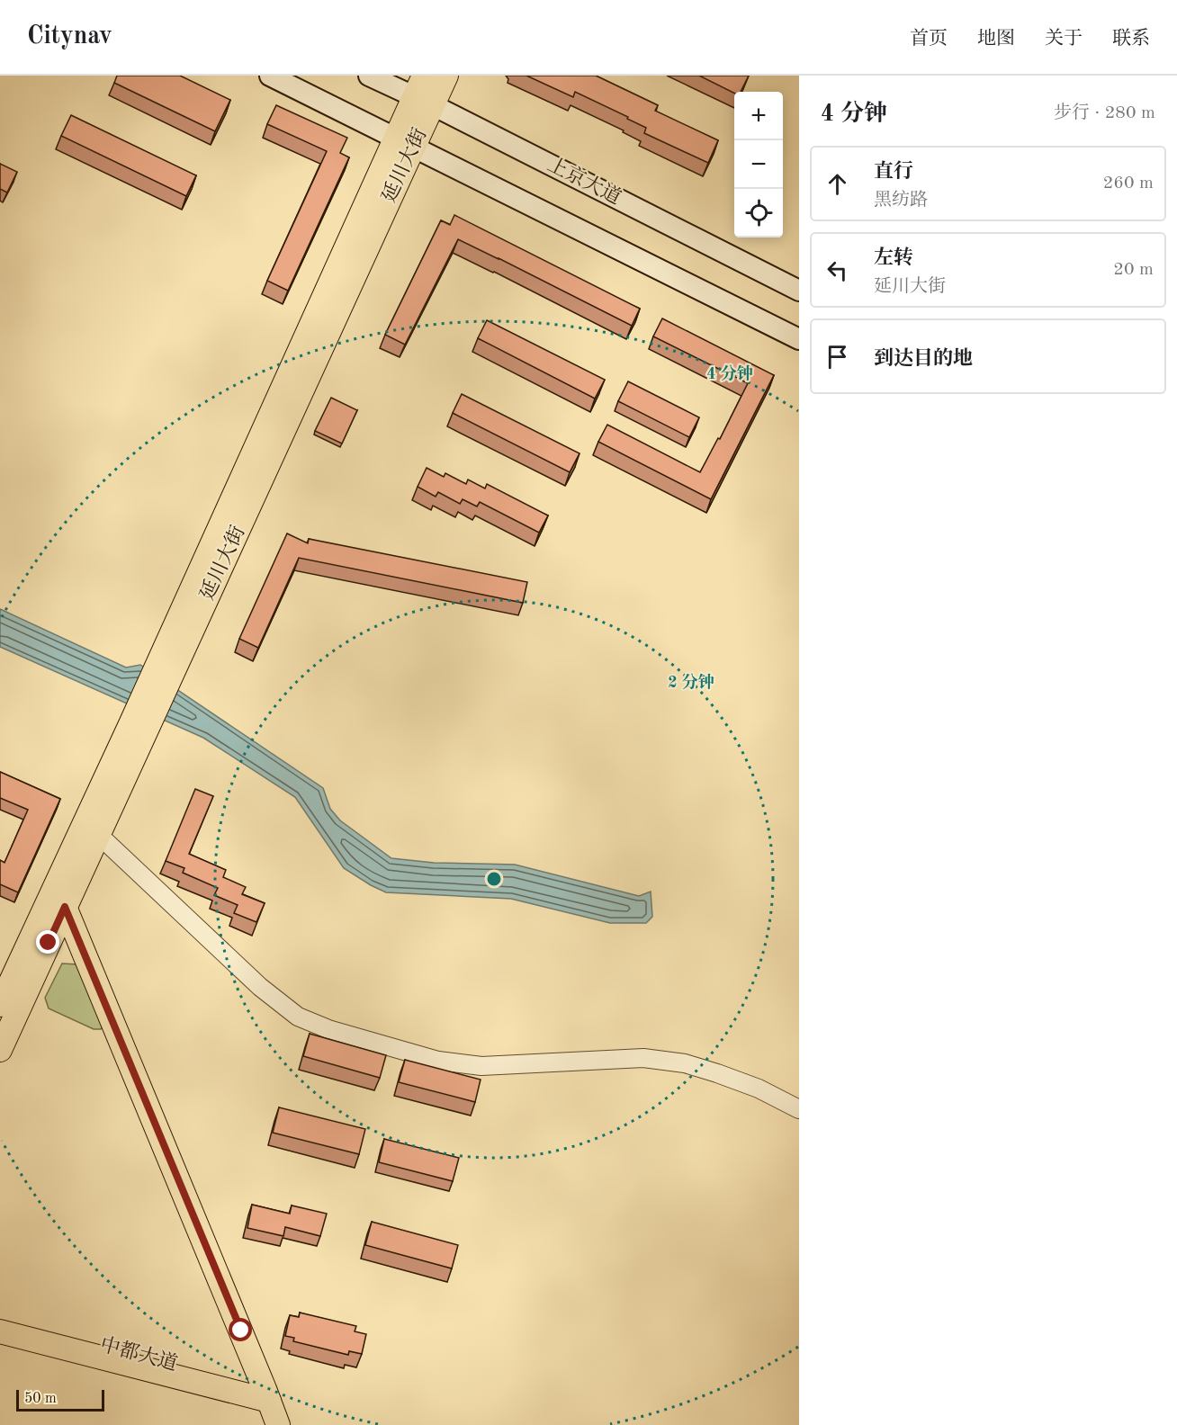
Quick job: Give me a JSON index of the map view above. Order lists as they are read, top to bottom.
{
  "streets": {
    "main road": ["延川大街", "上京大道", "中都大道"]
  },
  "crossings": [
    ["延川大街", "上京大道"]
  ],
  "scale_bar": "50 m",
  "page": {
    "header": "Citynav",
    "nav": [
      "首页",
      "地图",
      "关于",
      "联系"
    ],
    "heading": ["4 分钟", "步行 · 280 m"],
    "map_buttons": ["+", "−"],
    "list": [
      ["直行", "黑纺路", "260 m"],
      ["左转", "延川大街", "20 m"],
      "到达目的地"
    ],
    "scale": "50 m"
  },
  "rings": ["4 分钟", "2 分钟"]
}
